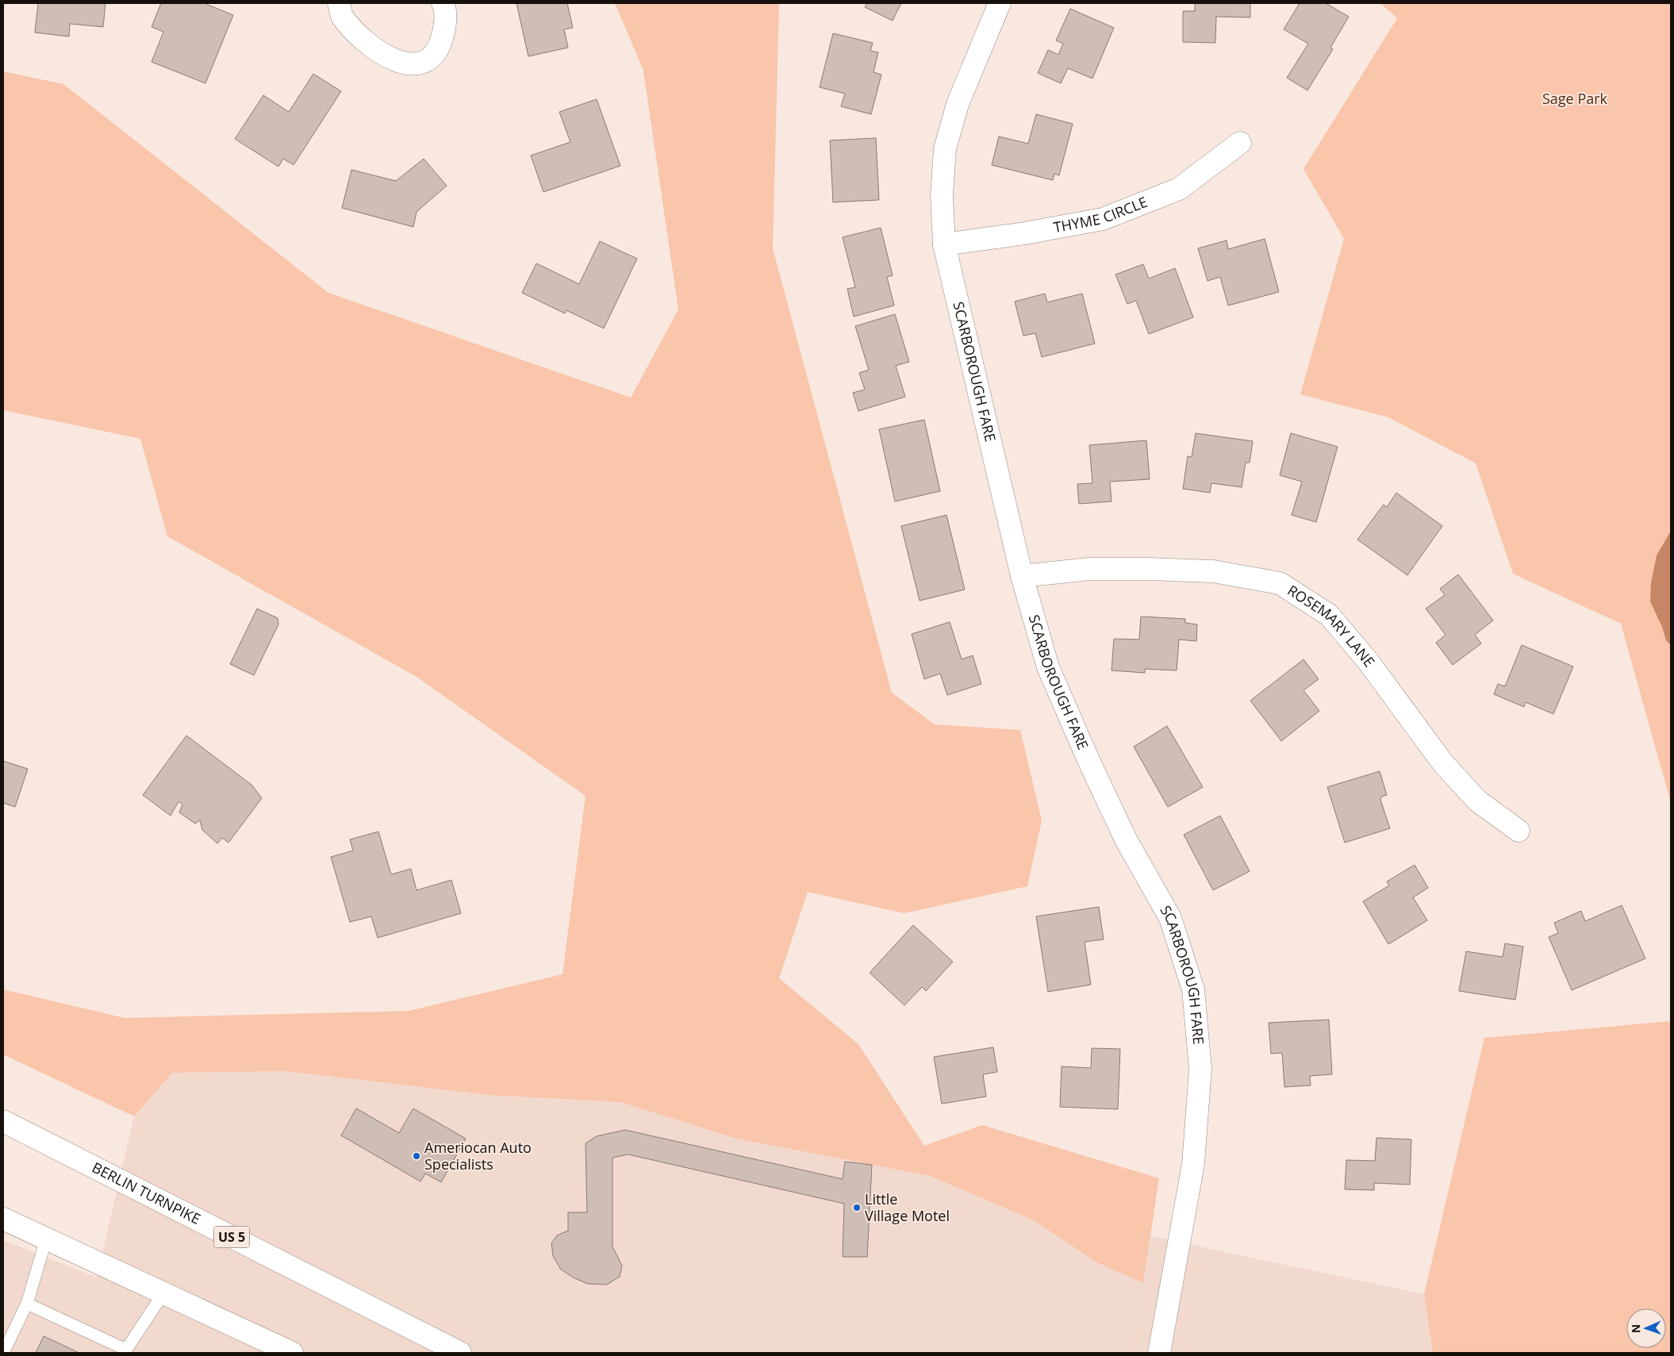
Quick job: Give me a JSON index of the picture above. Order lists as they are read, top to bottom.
{
  "streets": {
    "main road": [
      "THYME CIRCLE",
      "SCARBOROUGH FARE",
      "ROSEMARY LANE",
      "BERLIN TURNPIKE",
      "US 5"
    ]
  },
  "crossings": [
    ["THYME CIRCLE", "SCARBOROUGH FARE"],
    ["SCARBOROUGH FARE", "ROSEMARY LANE"]
  ],
  "parks": ["Sage Park"],
  "places": ["Ameriocan Auto Specialists", "Little Village Motel"],
  "north": "left"
}
